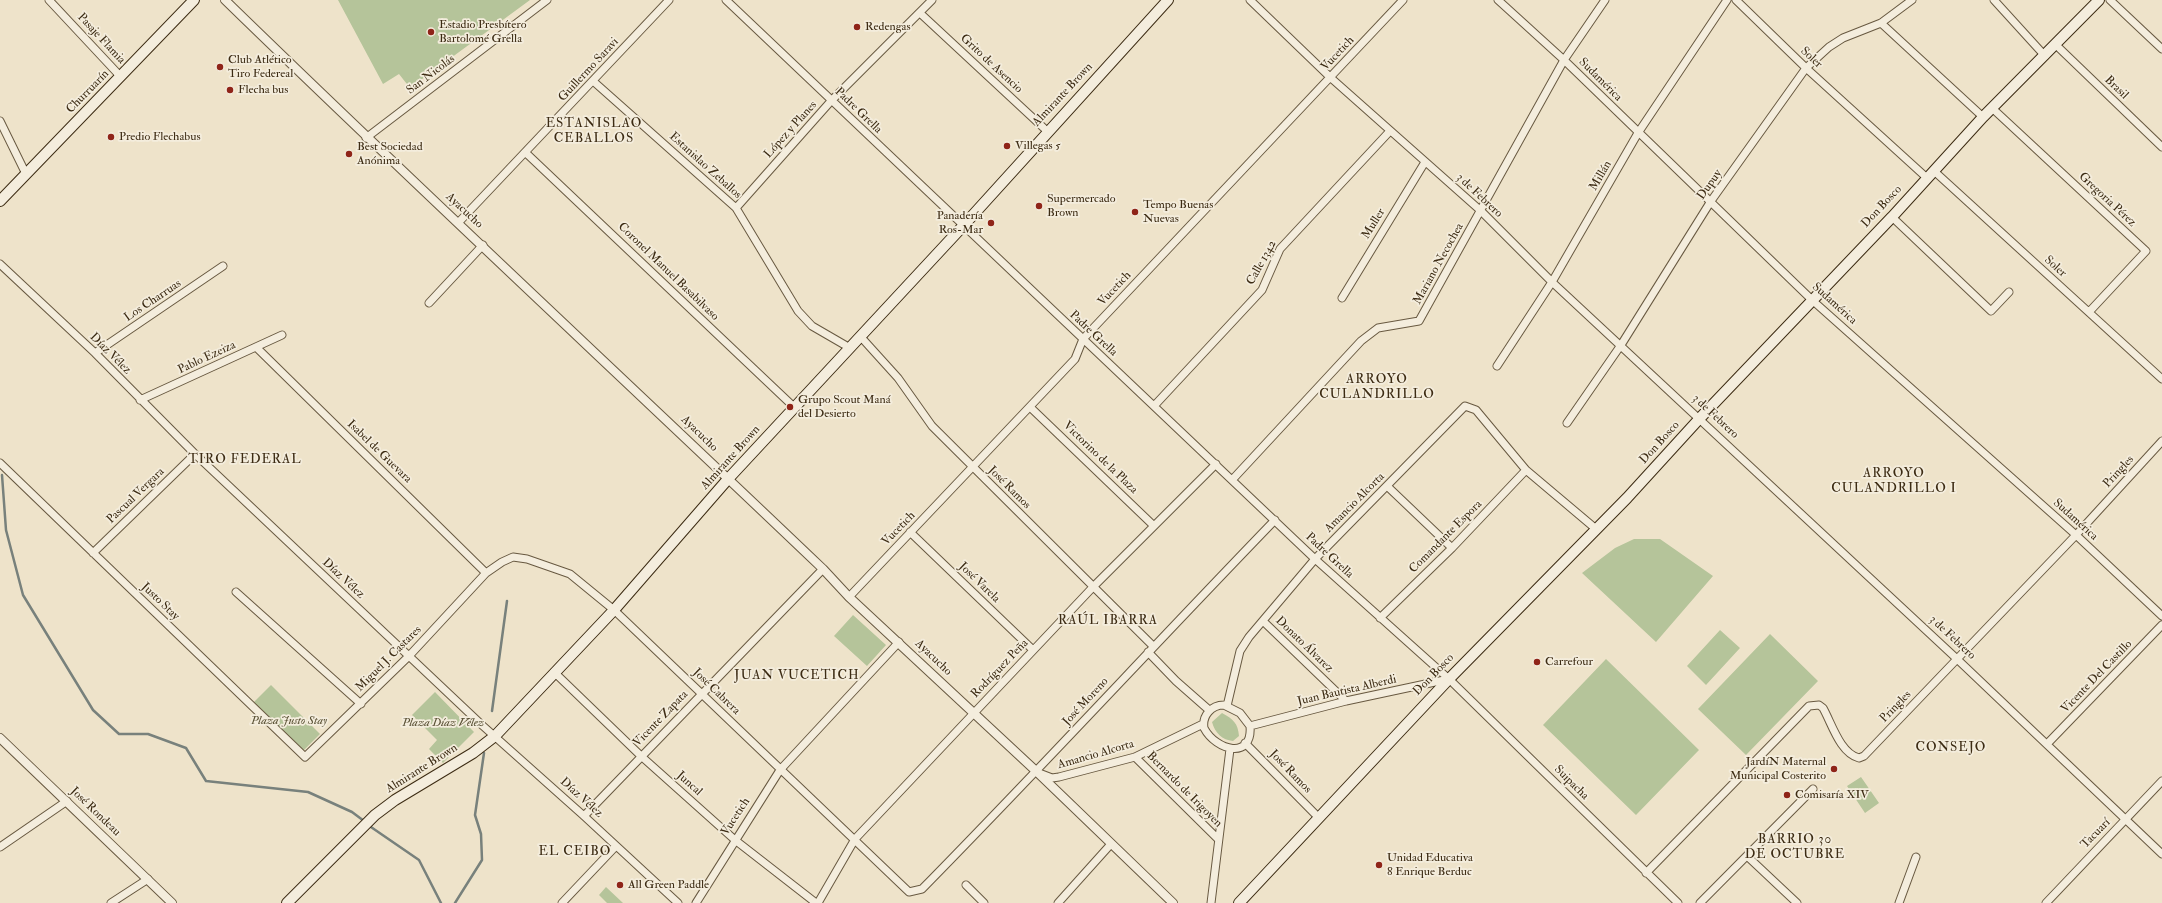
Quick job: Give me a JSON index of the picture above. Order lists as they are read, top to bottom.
{
  "streets": {
    "main road": ["Churruarín", "Almirante Brown", "Don Bosco"],
    "street": [
      "Pasaje Flamia",
      "Vucetich",
      "Soler",
      "Grito de Asencio",
      "Guillermo Saravi",
      "San Nicolás",
      "Sudamérica",
      "Brasil",
      "Padre Grella",
      "López y Planes",
      "Estanislao Zeballos",
      "Millán",
      "Dupuy",
      "3 de Febrero",
      "Gregoria Pérez",
      "Ayacucho",
      "Muller",
      "Calle 1342",
      "Mariano Necochea",
      "Coronel Manuel Basabilvaso",
      "Los Charruas",
      "Díaz Vélez",
      "Pablo Ezeiza",
      "Isabel de Guevara",
      "Victorino de la Plaza",
      "Pringles",
      "José Ramos",
      "Pascual Vergara",
      "Amancio Alcorta",
      "Comandante Espora",
      "José Varela",
      "Justo Stay",
      "Donato Álvarez",
      "Miguel J. Castares",
      "Rodríguez Peña",
      "Vicente Del Castillo",
      "Juan Bautista Alberdi",
      "José Cabrera",
      "José Moreno",
      "Vicente Zapata",
      "Suipacha",
      "Juncal",
      "Bernardo de Irigoyen",
      "José Rondeau",
      "Tacuarí"
    ]
  },
  "crossings": [
    ["Pasaje Flamia", "Churruarín"],
    ["Vucetich", "Padre Grella"],
    ["Vucetich", "3 de Febrero"],
    ["Vucetich", "Ayacucho"],
    ["Vucetich", "Victorino de la Plaza"],
    ["Vucetich", "José Ramos"],
    ["Vucetich", "José Varela"],
    ["Vucetich", "José Cabrera"],
    ["Vucetich", "Juncal"],
    ["Soler", "Dupuy"],
    ["Soler", "Gregoria Pérez"],
    ["Soler", "Don Bosco"],
    ["Grito de Asencio", "Almirante Brown"],
    ["Grito de Asencio", "López y Planes"],
    ["Guillermo Saravi", "Estanislao Zeballos"],
    ["Guillermo Saravi", "Ayacucho"],
    ["Guillermo Saravi", "Coronel Manuel Basabilvaso"],
    ["San Nicolás", "Ayacucho"],
    ["Sudamérica", "Millán"],
    ["Sudamérica", "Dupuy"],
    ["Sudamérica", "Don Bosco"],
    ["Sudamérica", "Mariano Necochea"],
    ["Sudamérica", "Pringles"],
    ["Brasil", "Don Bosco"],
    ["Almirante Brown", "Padre Grella"],
    ["Almirante Brown", "Estanislao Zeballos"],
    ["Almirante Brown", "Ayacucho"],
    ["Almirante Brown", "Coronel Manuel Basabilvaso"],
    ["Almirante Brown", "Díaz Vélez"],
    ["Almirante Brown", "José Ramos"],
    ["Almirante Brown", "José Cabrera"],
    ["Almirante Brown", "Juncal"],
    ["Padre Grella", "López y Planes"],
    ["Padre Grella", "Don Bosco"],
    ["Padre Grella", "Calle 1342"],
    ["Padre Grella", "Mariano Necochea"],
    ["Padre Grella", "Amancio Alcorta"],
    ["Padre Grella", "Comandante Espora"],
    ["Padre Grella", "Rodríguez Peña"],
    ["Padre Grella", "Juan Bautista Alberdi"],
    ["Padre Grella", "José Moreno"],
    ["Padre Grella", "Suipacha"],
    ["López y Planes", "Estanislao Zeballos"],
    ["Millán", "3 de Febrero"],
    ["Dupuy", "3 de Febrero"],
    ["3 de Febrero", "Don Bosco"],
    ["3 de Febrero", "Muller"],
    ["3 de Febrero", "Calle 1342"],
    ["3 de Febrero", "Mariano Necochea"],
    ["3 de Febrero", "Pringles"],
    ["3 de Febrero", "Vicente Del Castillo"],
    ["3 de Febrero", "Tacuarí"],
    ["Gregoria Pérez", "Don Bosco"],
    ["Don Bosco", "José Ramos"],
    ["Don Bosco", "Juan Bautista Alberdi"],
    ["Don Bosco", "Suipacha"],
    ["Ayacucho", "Amancio Alcorta"],
    ["Ayacucho", "Rodríguez Peña"],
    ["Ayacucho", "José Moreno"],
    ["Ayacucho", "Vicente Zapata"],
    ["Los Charruas", "Díaz Vélez"],
    ["Díaz Vélez", "Pablo Ezeiza"],
    ["Díaz Vélez", "Pascual Vergara"],
    ["Díaz Vélez", "Miguel J. Castares"],
    ["Díaz Vélez", "Vicente Zapata"],
    ["Pablo Ezeiza", "Isabel de Guevara"],
    ["Isabel de Guevara", "Miguel J. Castares"],
    ["Isabel de Guevara", "José Cabrera"],
    ["Victorino de la Plaza", "Rodríguez Peña"],
    ["Pringles", "Suipacha"],
    ["José Ramos", "Amancio Alcorta"],
    ["José Ramos", "Rodríguez Peña"],
    ["José Ramos", "Juan Bautista Alberdi"],
    ["José Ramos", "José Moreno"],
    ["Pascual Vergara", "Justo Stay"],
    ["Amancio Alcorta", "Comandante Espora"],
    ["Amancio Alcorta", "Donato Álvarez"],
    ["Amancio Alcorta", "Juan Bautista Alberdi"],
    ["Amancio Alcorta", "José Moreno"],
    ["Amancio Alcorta", "Bernardo de Irigoyen"],
    ["José Varela", "Rodríguez Peña"],
    ["Justo Stay", "Miguel J. Castares"],
    ["Donato Álvarez", "Juan Bautista Alberdi"],
    ["Miguel J. Castares", "José Cabrera"],
    ["Rodríguez Peña", "José Cabrera"],
    ["Rodríguez Peña", "Juncal"],
    ["Juan Bautista Alberdi", "Suipacha"],
    ["José Cabrera", "José Moreno"],
    ["José Cabrera", "Vicente Zapata"],
    ["Vicente Zapata", "Juncal"]
  ],
  "districts": [
    "ESTANISLAO CEBALLOS",
    "ARROYO CULANDRILLO",
    "TIRO FEDERAL",
    "ARROYO CULANDRILLO I",
    "RAÚL IBARRA",
    "JUAN VUCETICH",
    "CONSEJO",
    "BARRIO 30 DE OCTUBRE",
    "EL CEIBO"
  ],
  "parks": ["Plaza Justo Stay", "Plaza Díaz Vélez"],
  "places": [
    "Redengas",
    "Estadio Presbítero Bartolomé Grella",
    "Club Atlético Tiro Federeal",
    "Flecha bus",
    "Predio Flechabus",
    "Villegas 5",
    "Best Sociedad Anónima",
    "Supermercado Brown",
    "Tempo Buenas Nuevas",
    "Panadería Ros-Mar",
    "Grupo Scout Maná del Desierto",
    "Carrefour",
    "JardíN Maternal Municipal Costerito",
    "Comisaría XIV",
    "Unidad Educativa 8 Enrique Berduc",
    "All Green Paddle"
  ]
}
